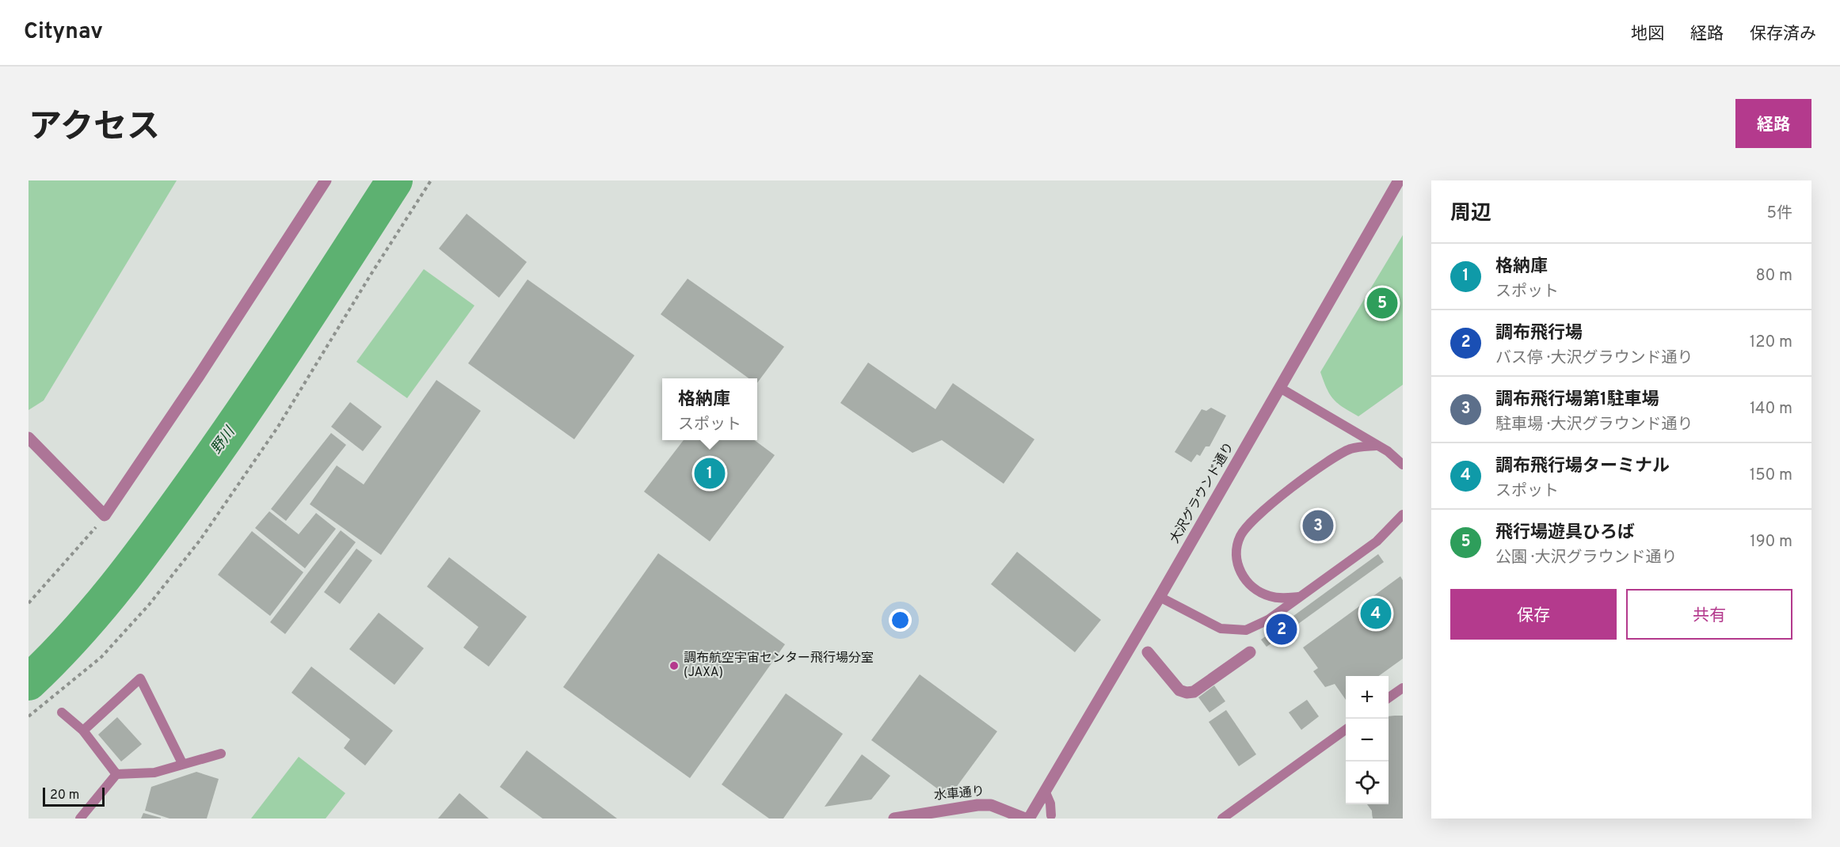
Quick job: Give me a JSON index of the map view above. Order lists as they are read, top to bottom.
{
  "streets": {
    "street": ["大沢グラウンド通り", "水車通り"]
  },
  "water": ["野川"],
  "places": ["調布航空宇宙センター飛行場分室 (JAXA)"],
  "scale_bar": "20 m",
  "page": {
    "header": "Citynav",
    "nav": ["地図", "経路", "保存済み"],
    "title": "アクセス",
    "buttons": [
      "経路",
      ["保存", "共有"]
    ],
    "heading": ["周辺", "5件"],
    "list": [
      {
        "mark": "1",
        "name": "格納庫",
        "note": "スポット",
        "value": "80 m"
      },
      {
        "mark": "2",
        "name": "調布飛行場",
        "note": "バス停 · 大沢グラウンド通り",
        "value": "120 m"
      },
      {
        "mark": "3",
        "name": "調布飛行場第1駐車場",
        "note": "駐車場 · 大沢グラウンド通り",
        "value": "140 m"
      },
      {
        "mark": "4",
        "name": "調布飛行場ターミナル",
        "note": "スポット",
        "value": "150 m"
      },
      {
        "mark": "5",
        "name": "飛行場遊具ひろば",
        "note": "公園 · 大沢グラウンド通り",
        "value": "190 m"
      }
    ],
    "pins": [
      "5",
      "1",
      "3",
      "4",
      "2"
    ],
    "popup": ["格納庫", "スポット"],
    "map_buttons": ["+", "−"],
    "scale": "20 m"
  }
}
